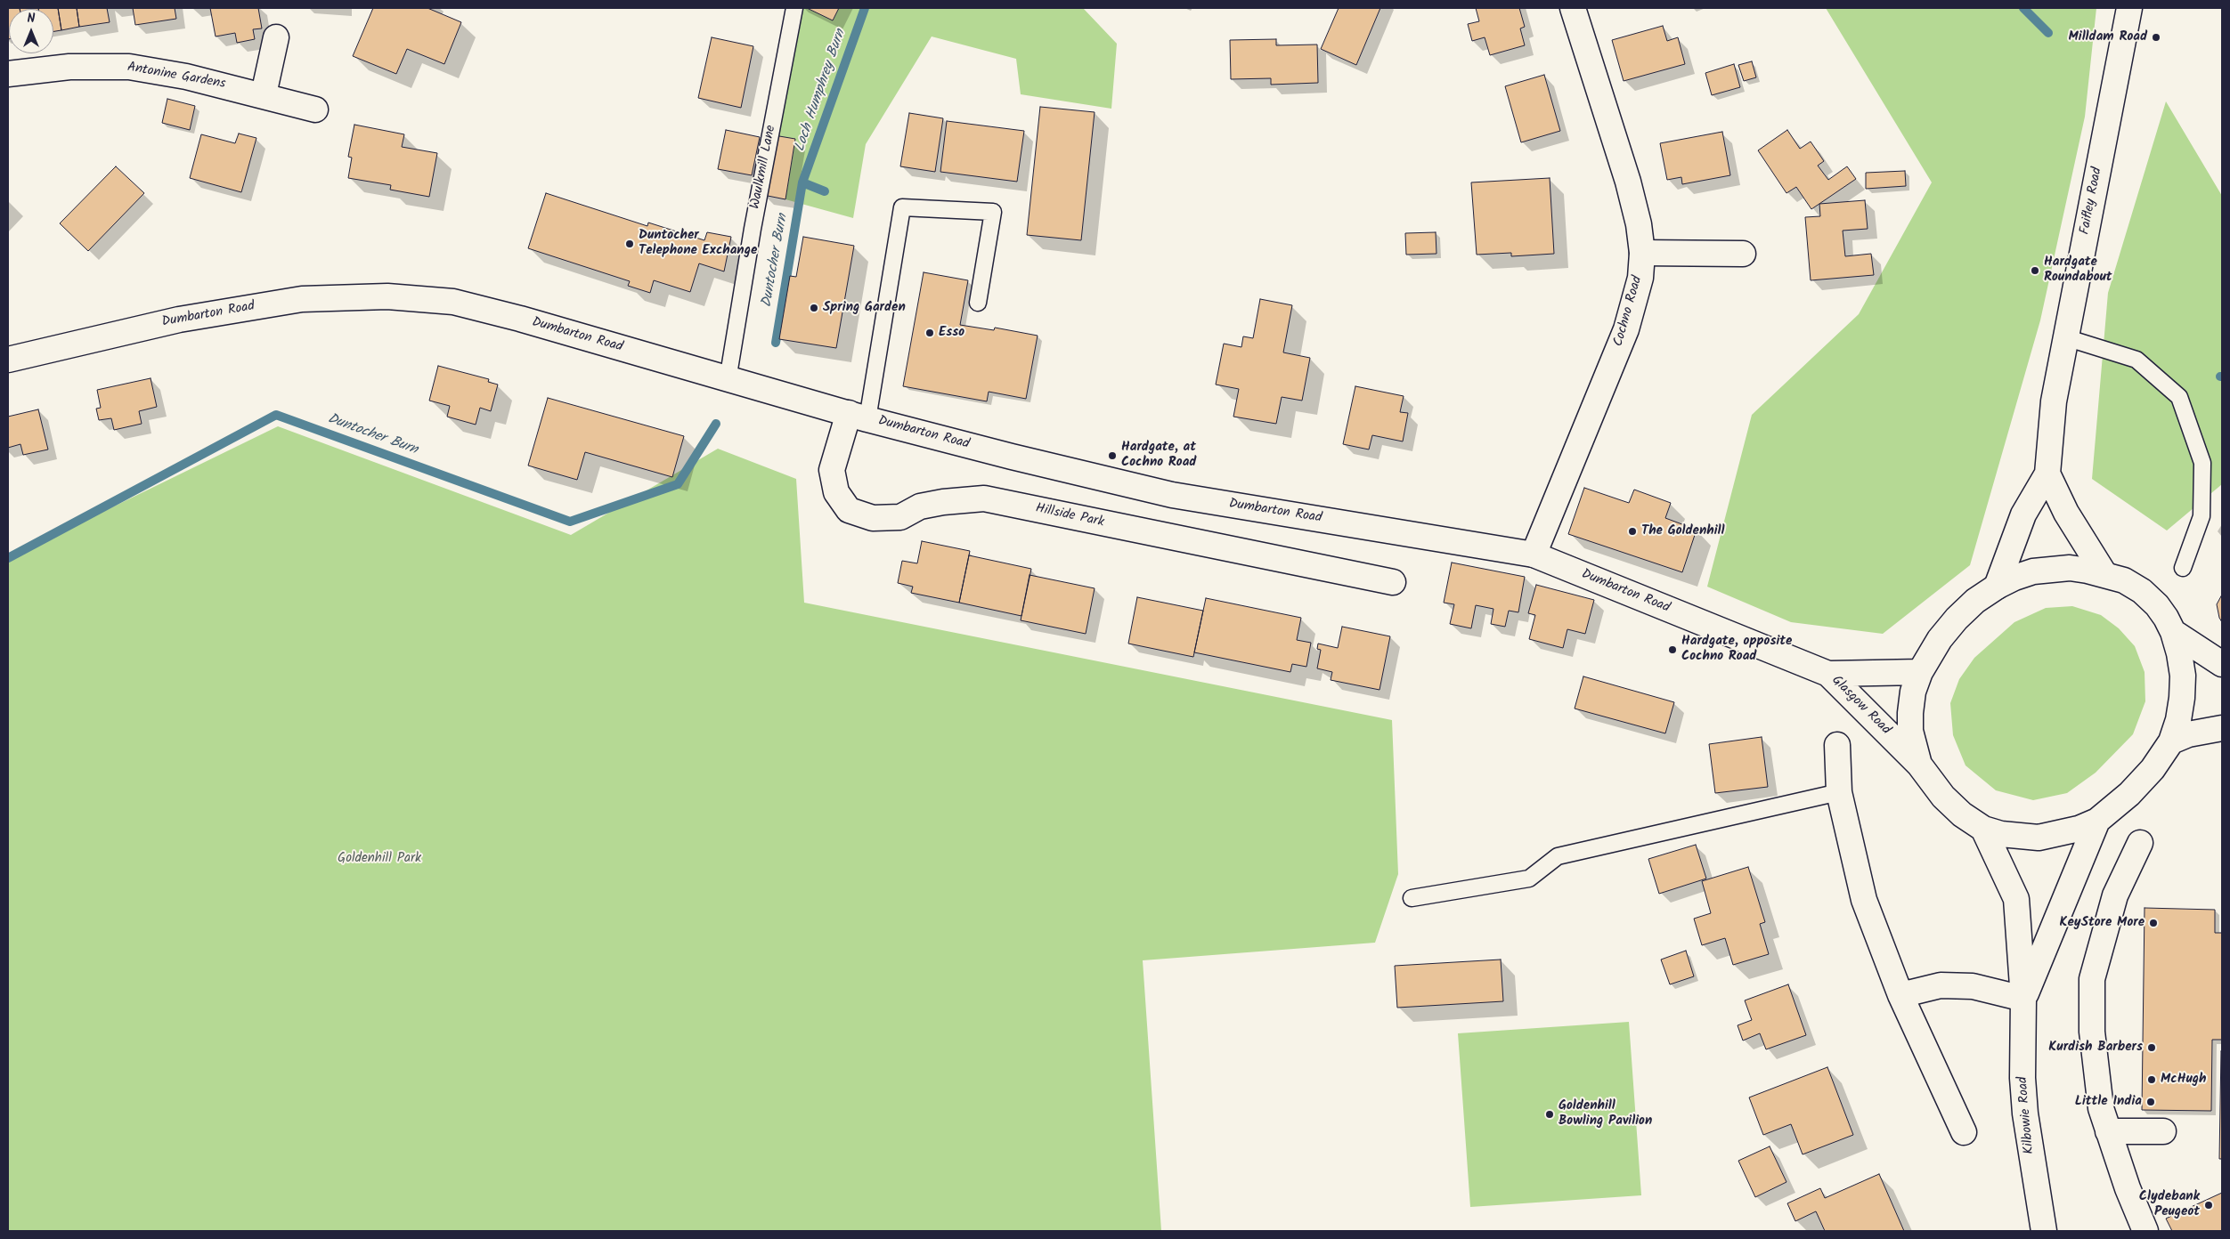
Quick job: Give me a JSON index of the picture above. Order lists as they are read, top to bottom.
{
  "streets": {
    "main road": [
      "Antonine Gardens",
      "Faifley Road",
      "Cochno Road",
      "Dumbarton Road",
      "Hillside Park",
      "Glasgow Road",
      "Kilbowie Road"
    ],
    "lane": ["Waulkmill Lane"]
  },
  "crossings": [
    ["Waulkmill Lane", "Dumbarton Road"],
    ["Cochno Road", "Dumbarton Road"],
    ["Dumbarton Road", "Hillside Park"],
    ["Dumbarton Road", "Glasgow Road"]
  ],
  "water": ["Loch Humphrey Burn", "Duntocher Burn"],
  "parks": ["Goldenhill Park"],
  "places": [
    "Milldam Road",
    "Duntocher Telephone Exchange",
    "Hardgate Roundabout",
    "Spring Garden",
    "Esso",
    "Hardgate, at Cochno Road",
    "The Goldenhill",
    "Hardgate, opposite Cochno Road",
    "KeyStore More",
    "Kurdish Barbers",
    "McHugh",
    "Little India",
    "Goldenhill Bowling Pavilion",
    "Clydebank Peugeot"
  ],
  "north": "top"
}
